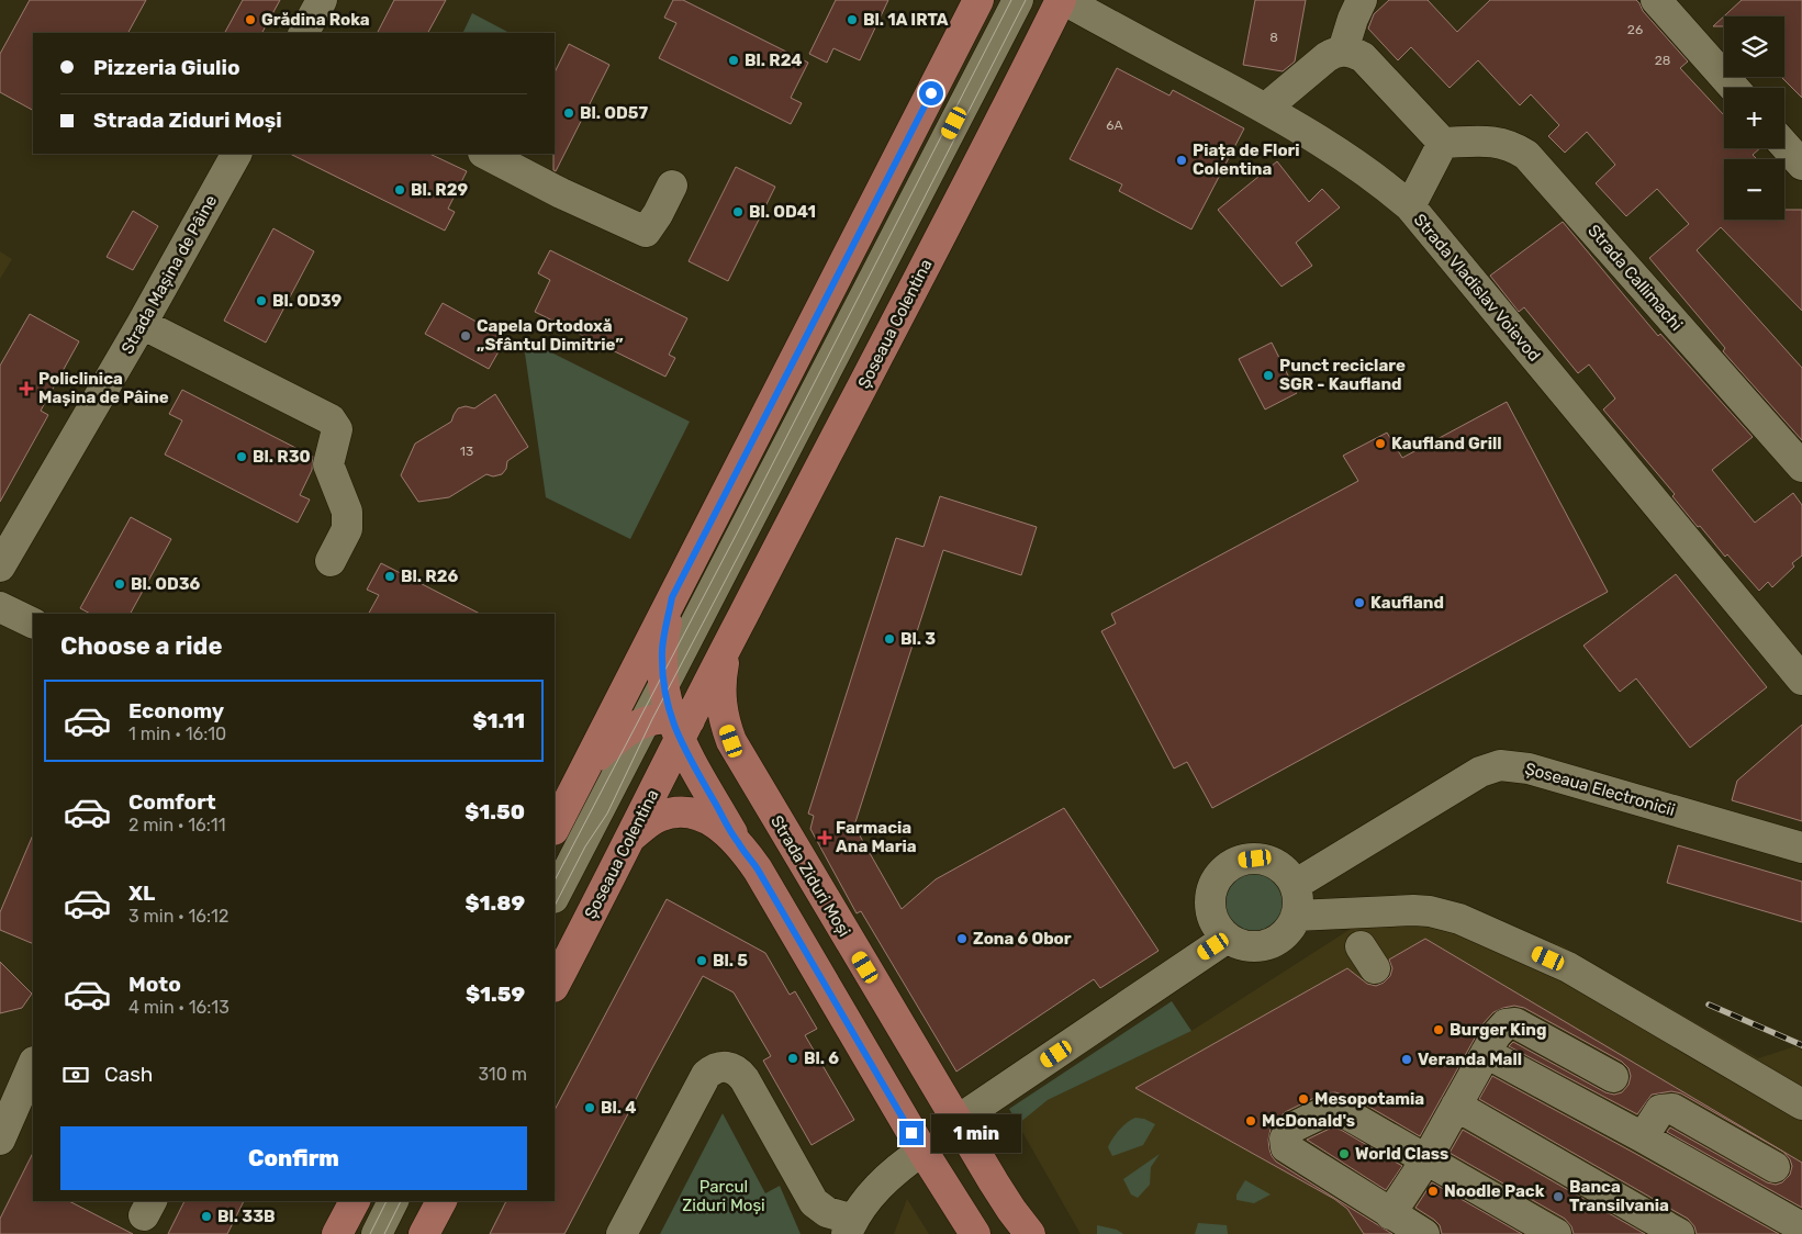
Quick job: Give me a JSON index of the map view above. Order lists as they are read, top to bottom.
{
  "streets": {
    "main road": ["Șoseaua Colentina", "Strada Ziduri Moși"],
    "street": [
      "Strada Mașina de Pâine",
      "Strada Callimachi",
      "Strada Vladislav Voievod",
      "Șoseaua Electronicii"
    ]
  },
  "crossings": [
    ["Strada Vladislav Voievod", "Șoseaua Colentina"],
    ["Șoseaua Colentina", "Strada Ziduri Moși"]
  ],
  "parks": ["Parcul Ziduri Moși"],
  "places": {
    "other": [
      "Grădina Roka",
      "Bl. 1A IRTA",
      "Bl. R24",
      "Bl. OD57",
      "Piața de Flori Colentina",
      "Bl. R29",
      "Bl. OD41",
      "Bl. OD39",
      "Capela Ortodoxă „Sfântul Dimitrie”",
      "Punct reciclare SGR - Kaufland",
      "Kaufland Grill",
      "Bl. R30",
      "Bl. R26",
      "Bl. OD36",
      "Kaufland",
      "Bl. 3",
      "Zona 6 Obor",
      "Bl. 5",
      "Burger King",
      "Bl. 6",
      "Veranda Mall",
      "Mesopotamia",
      "Bl. 4",
      "McDonald's",
      "World Class",
      "Noodle Pack",
      "Banca Transilvania",
      "Bl. 33B"
    ],
    "health": ["Policlinica Mașina de Pâine", "Farmacia Ana Maria"]
  },
  "house_numbers": [
    "26",
    "8",
    "28",
    "6A",
    "13"
  ],
  "page": {
    "map_buttons": ["+", "−"],
    "banner": ["Pizzeria Giulio", "Strada Ziduri Moși"],
    "heading": "Choose a ride",
    "list": [
      {
        "name": "Economy",
        "note": "1 min · 16:10",
        "value": "$1.11"
      },
      {
        "name": "Comfort",
        "note": "2 min · 16:11",
        "value": "$1.50"
      },
      {
        "name": "XL",
        "note": "3 min · 16:12",
        "value": "$1.89"
      },
      {
        "name": "Moto",
        "note": "4 min · 16:13",
        "value": "$1.59"
      }
    ],
    "pay": ["Cash", "310 m"],
    "bubble": "1 min",
    "buttons": "Confirm"
  }
}
